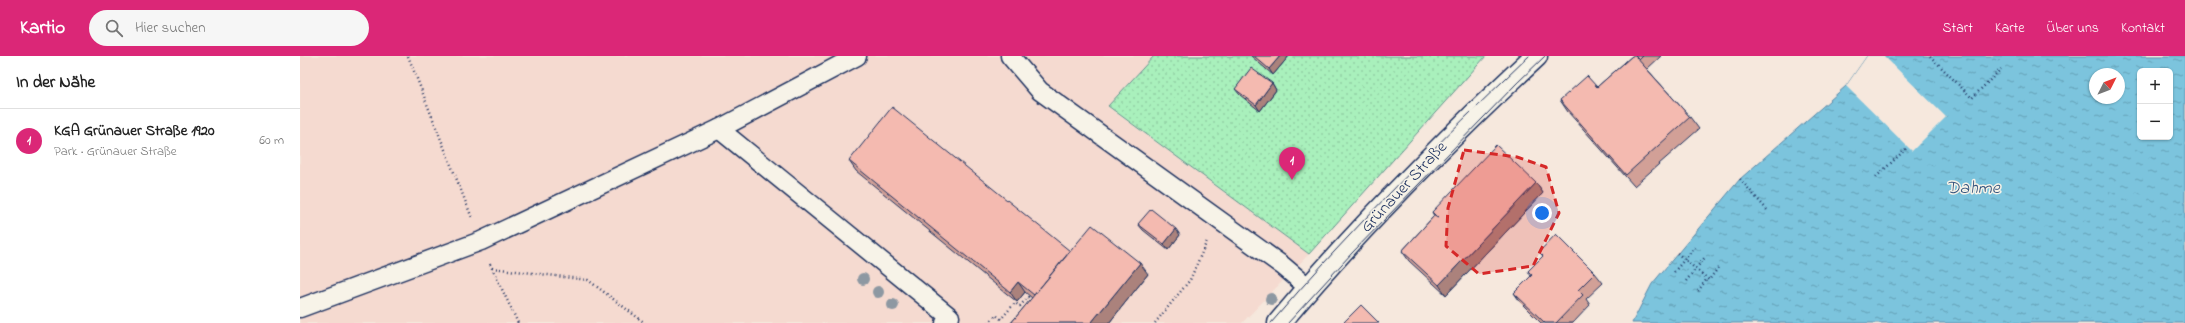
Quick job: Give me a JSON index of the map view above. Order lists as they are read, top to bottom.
{
  "streets": {
    "main road": ["Grünauer Straße"]
  },
  "water": ["Dahme"],
  "north": "top right",
  "page": {
    "header": "Kartio",
    "search": "Hier suchen",
    "nav": [
      "Start",
      "Karte",
      "Über uns",
      "Kontakt"
    ],
    "heading": "In der Nähe",
    "map_buttons": ["+", "−"],
    "list": [
      {
        "mark": "1",
        "name": "KGA Grünauer Straße 1920",
        "note": "Park · Grünauer Straße",
        "value": "60 m"
      }
    ],
    "pins": "1"
  }
}
